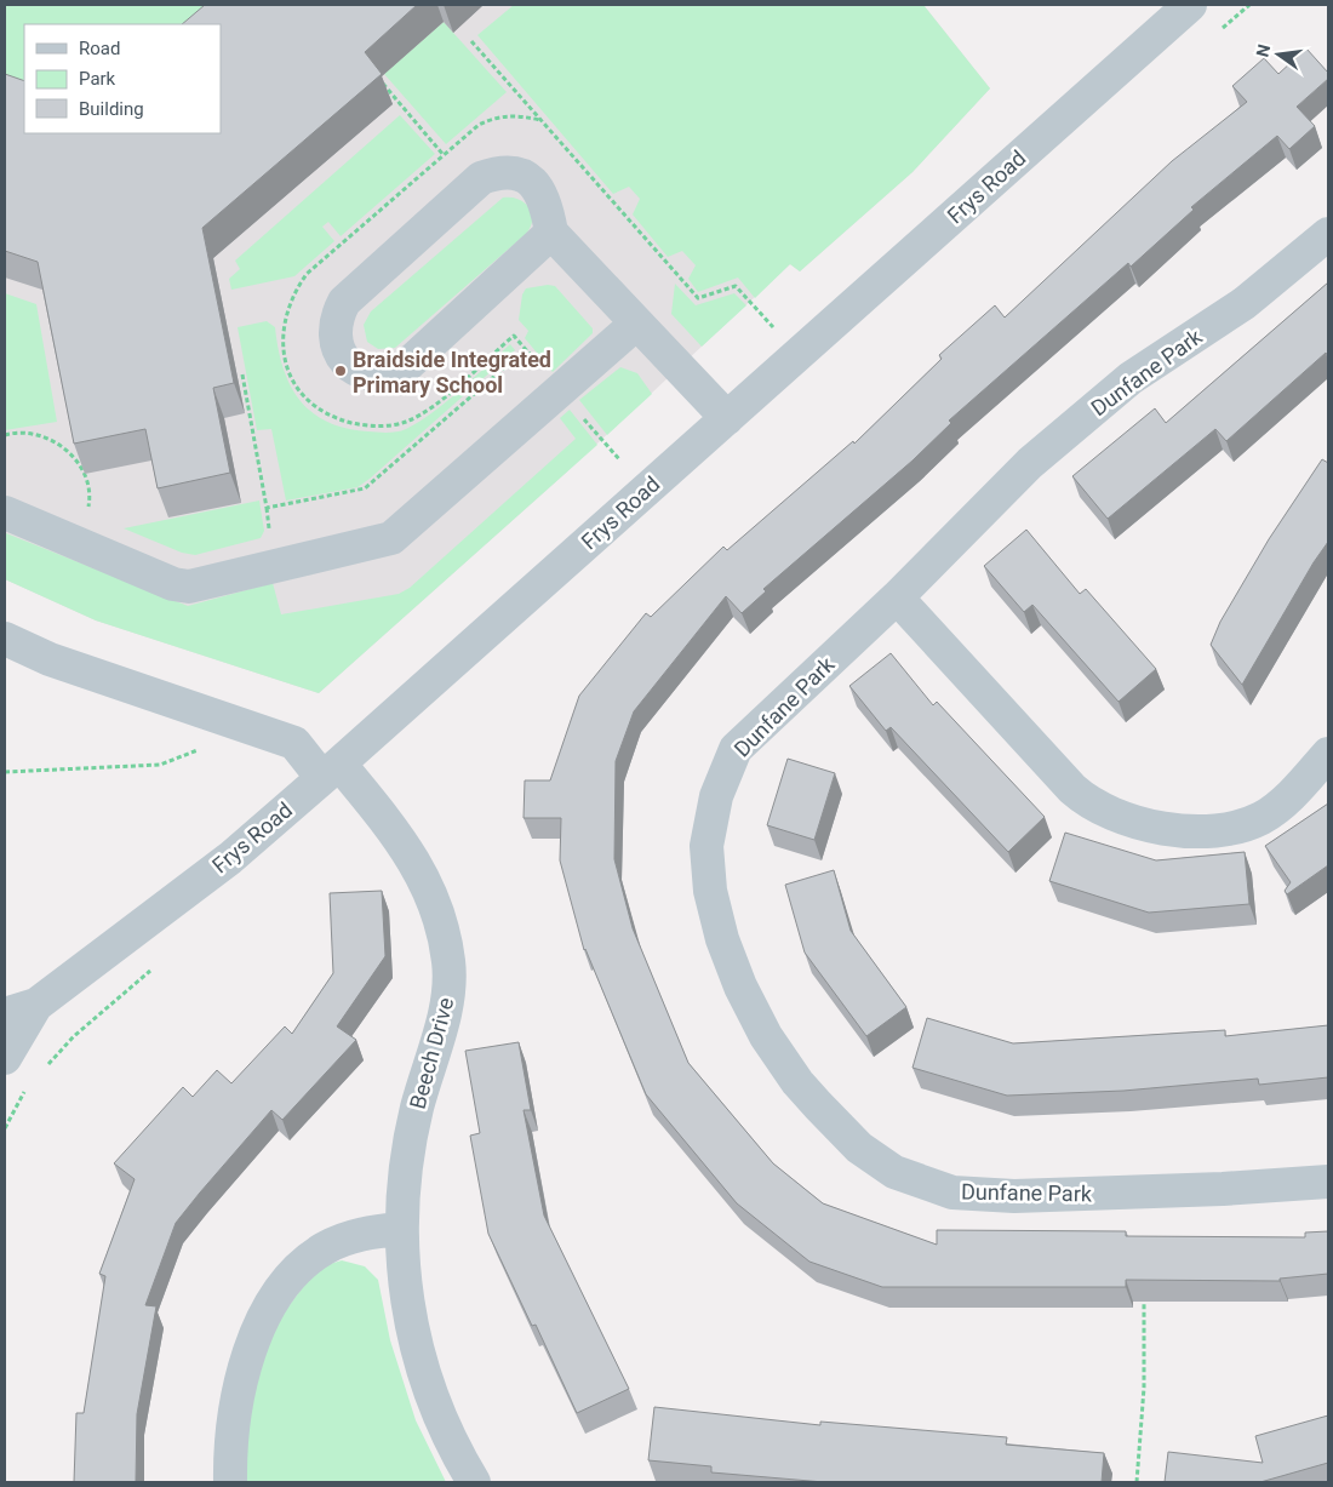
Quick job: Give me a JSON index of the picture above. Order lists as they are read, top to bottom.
{
  "streets": {
    "street": ["Frys Road", "Dunfane Park", "Beech Drive"]
  },
  "crossings": [
    ["Frys Road", "Beech Drive"]
  ],
  "places": ["Braidside Integrated Primary School"],
  "legend": ["Road", "Park", "Building"],
  "north": "left"
}
